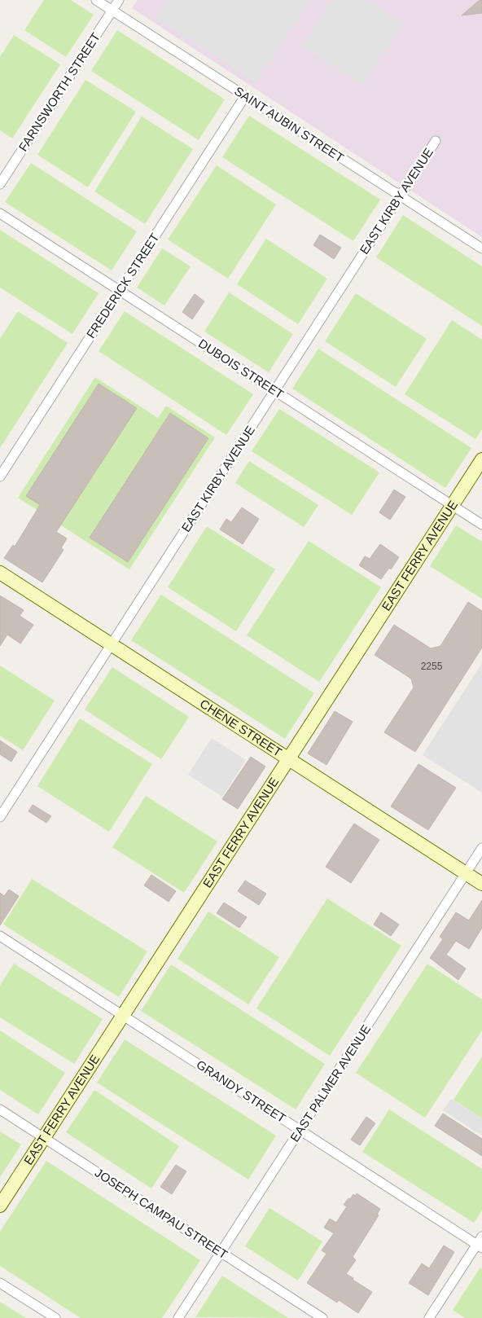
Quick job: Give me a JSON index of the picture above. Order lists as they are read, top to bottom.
{
  "streets": {
    "street": [
      "FARNSWORTH STREET",
      "SAINT AUBIN STREET",
      "EAST KIRBY AVENUE",
      "FREDERICK STREET",
      "DUBOIS STREET",
      "EAST FERRY AVENUE",
      "CHENE STREET",
      "EAST PALMER AVENUE",
      "GRANDY STREET",
      "JOSEPH CAMPAU STREET"
    ]
  },
  "crossings": [
    ["FARNSWORTH STREET", "SAINT AUBIN STREET"],
    ["SAINT AUBIN STREET", "EAST KIRBY AVENUE"],
    ["SAINT AUBIN STREET", "FREDERICK STREET"],
    ["EAST KIRBY AVENUE", "DUBOIS STREET"],
    ["EAST KIRBY AVENUE", "CHENE STREET"],
    ["FREDERICK STREET", "DUBOIS STREET"],
    ["DUBOIS STREET", "EAST FERRY AVENUE"],
    ["EAST FERRY AVENUE", "CHENE STREET"],
    ["EAST FERRY AVENUE", "GRANDY STREET"],
    ["EAST FERRY AVENUE", "JOSEPH CAMPAU STREET"],
    ["CHENE STREET", "EAST PALMER AVENUE"],
    ["EAST PALMER AVENUE", "GRANDY STREET"],
    ["EAST PALMER AVENUE", "JOSEPH CAMPAU STREET"]
  ],
  "house_numbers": ["2255"]
}
